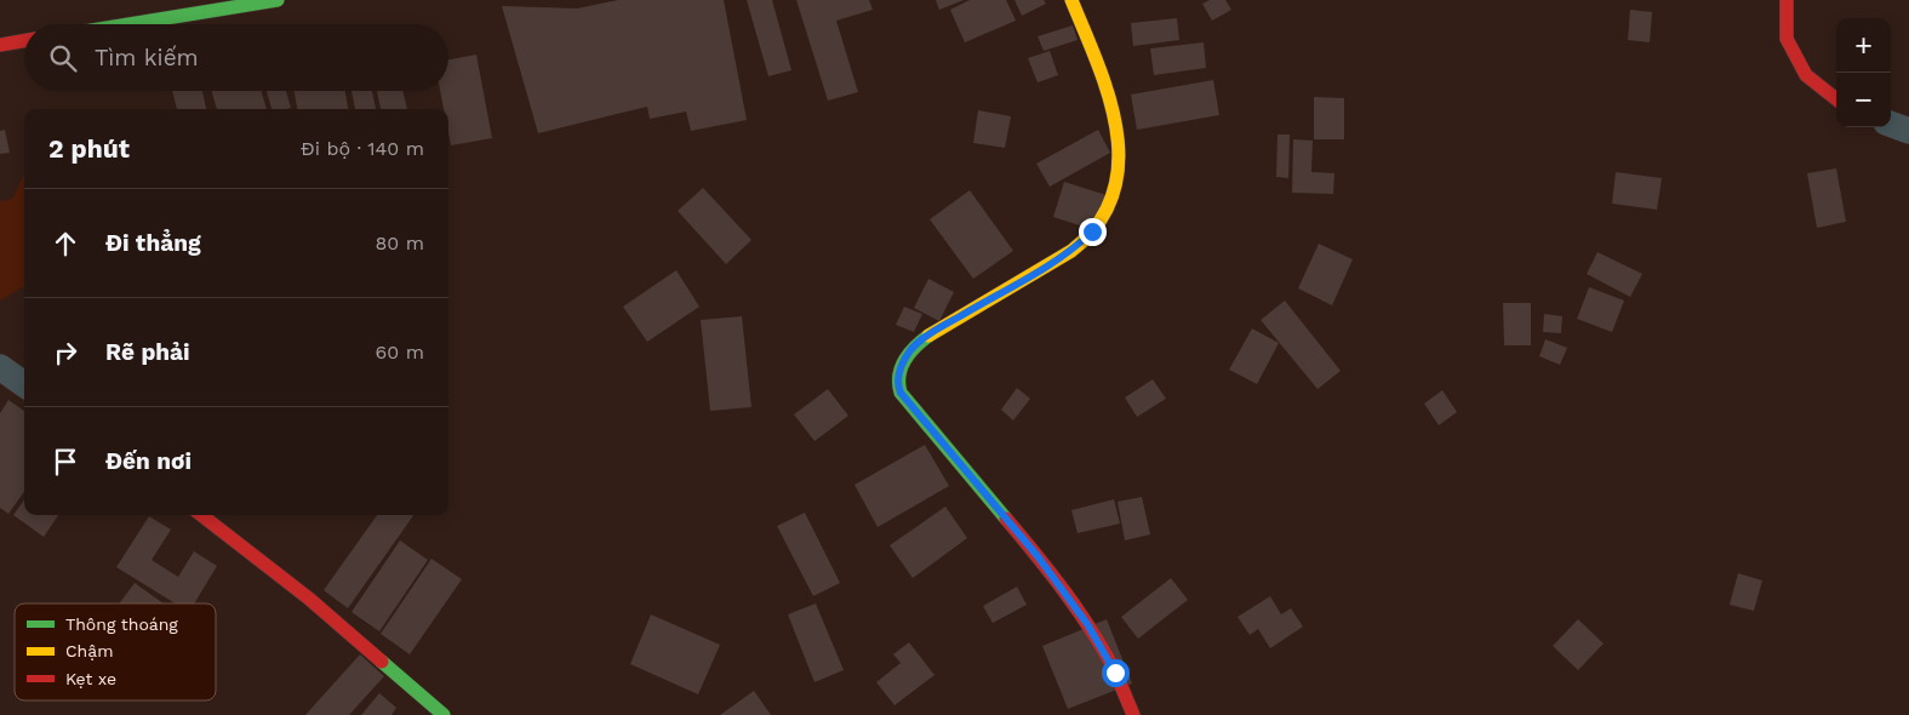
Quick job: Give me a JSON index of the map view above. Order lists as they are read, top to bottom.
{
  "legend": ["Thông thoáng", "Chậm", "Kẹt xe"],
  "page": {
    "map_buttons": ["+", "−"],
    "search": "Tìm kiếm",
    "heading": ["2 phút", "Đi bộ · 140 m"],
    "list": [
      ["Đi thẳng", "80 m"],
      ["Rẽ phải", "60 m"],
      "Đến nơi"
    ]
  }
}
